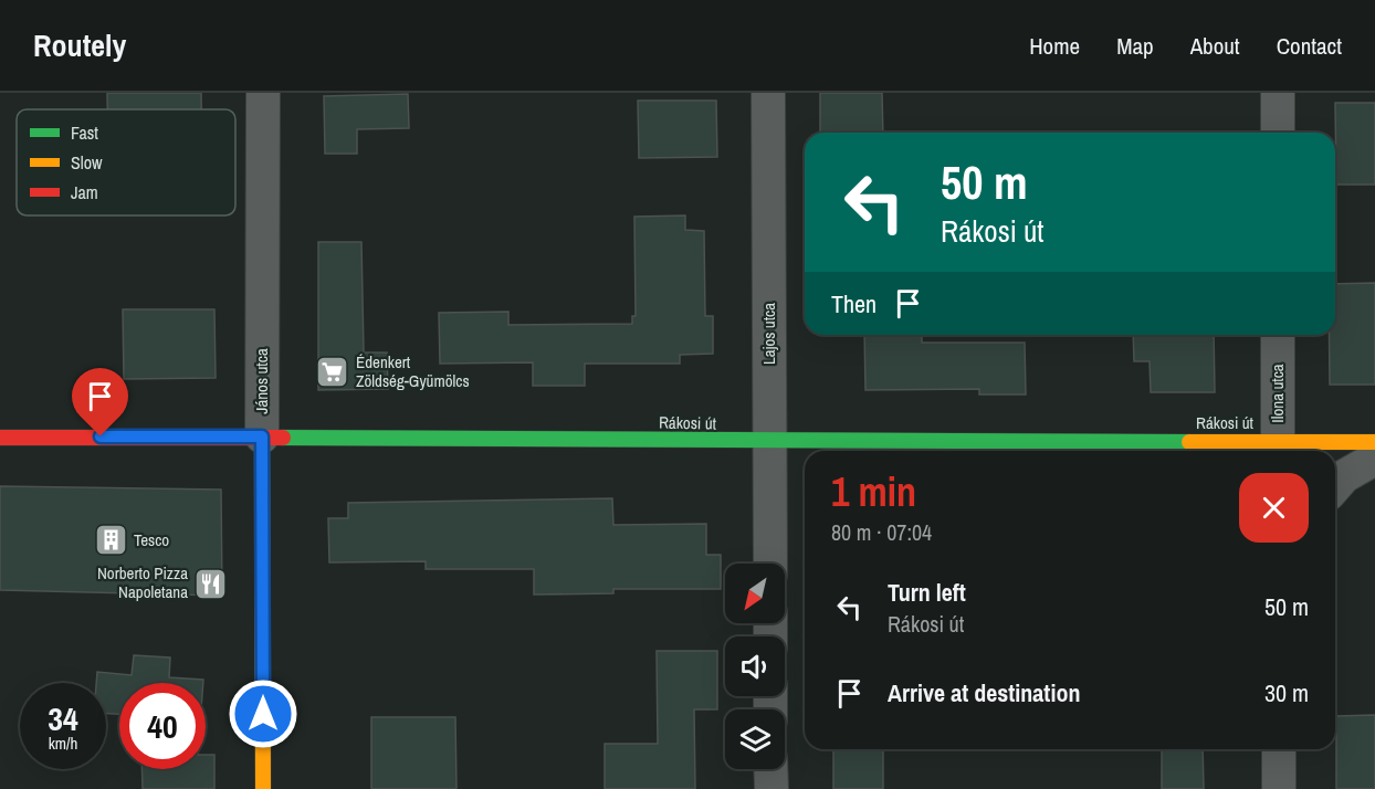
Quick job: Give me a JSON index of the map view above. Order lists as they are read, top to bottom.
{
  "streets": {
    "main road": ["János utca", "Rákosi út"],
    "street": ["Lajos utca", "Ilona utca"]
  },
  "crossings": [
    ["Lajos utca", "Rákosi út"],
    ["János utca", "Rákosi út"],
    ["Ilona utca", "Rákosi út"]
  ],
  "places": {
    "supermarket": ["Édenkert Zöldség-Gyümölcs"],
    "building": ["Tesco"],
    "restaurant": ["Norberto Pizza Napoletana"]
  },
  "legend": ["Fast", "Slow", "Jam"],
  "north": "bottom left",
  "page": {
    "header": "Routely",
    "nav": [
      "Home",
      "Map",
      "About",
      "Contact"
    ],
    "turn": ["50 m", "Rákosi út"],
    "then": "Then",
    "heading": ["1 min", "80 m · 07:04"],
    "list": [
      {
        "name": "Turn left",
        "note": "Rákosi út",
        "value": "50 m"
      },
      {
        "name": "Arrive at destination",
        "value": "30 m"
      }
    ],
    "speed": "34 km/h",
    "limit": "40"
  }
}
